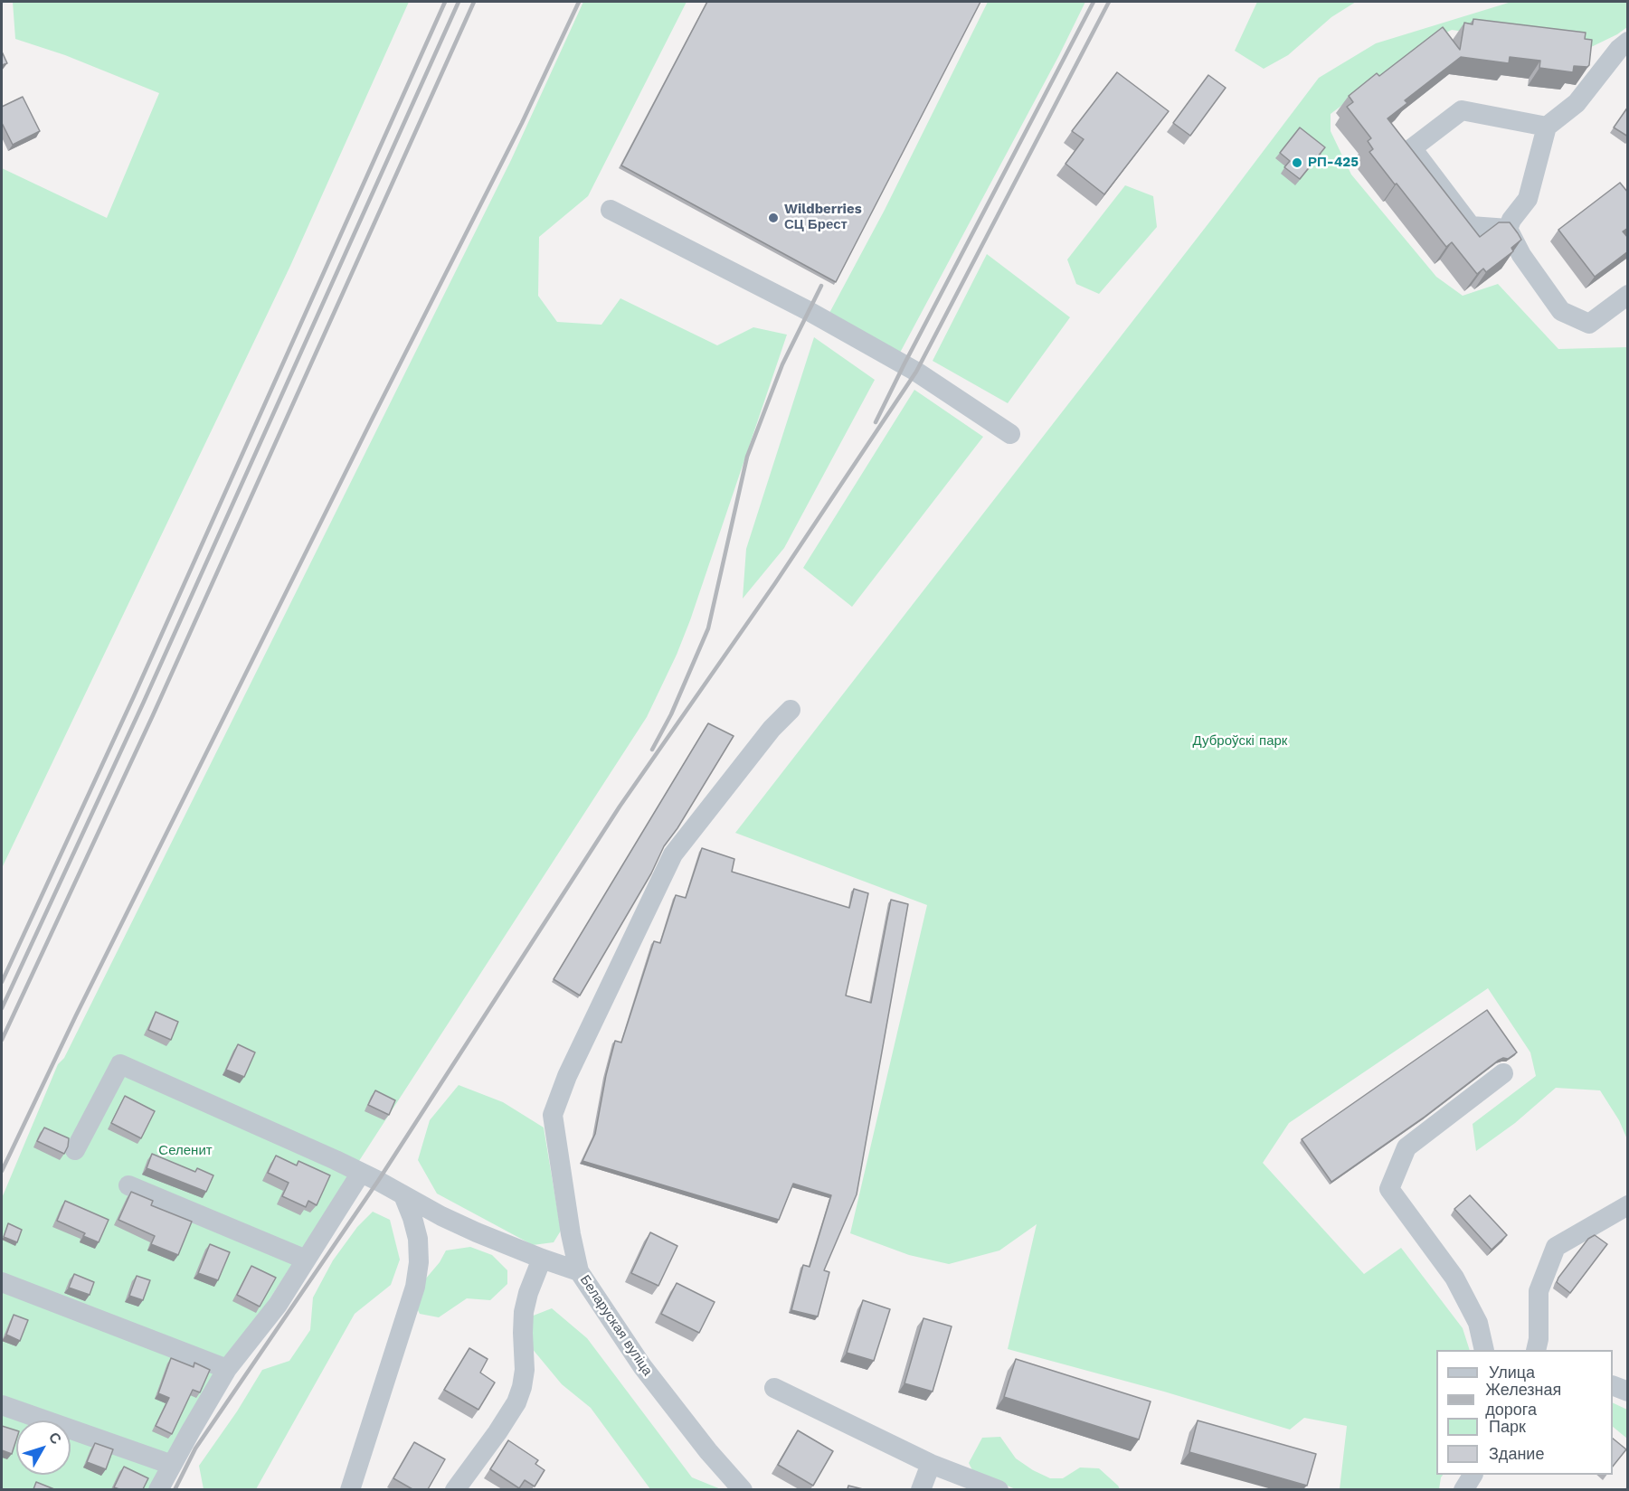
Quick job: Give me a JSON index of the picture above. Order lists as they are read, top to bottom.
{
  "streets": {
    "street": ["Беларуская вуліца"]
  },
  "parks": ["Дуброўскі парк", "Селенит"],
  "places": ["РП-425", "Wildberries СЦ Брест"],
  "legend": [
    "Улица",
    "Железная дорога",
    "Парк",
    "Здание"
  ],
  "north": "top right"
}
